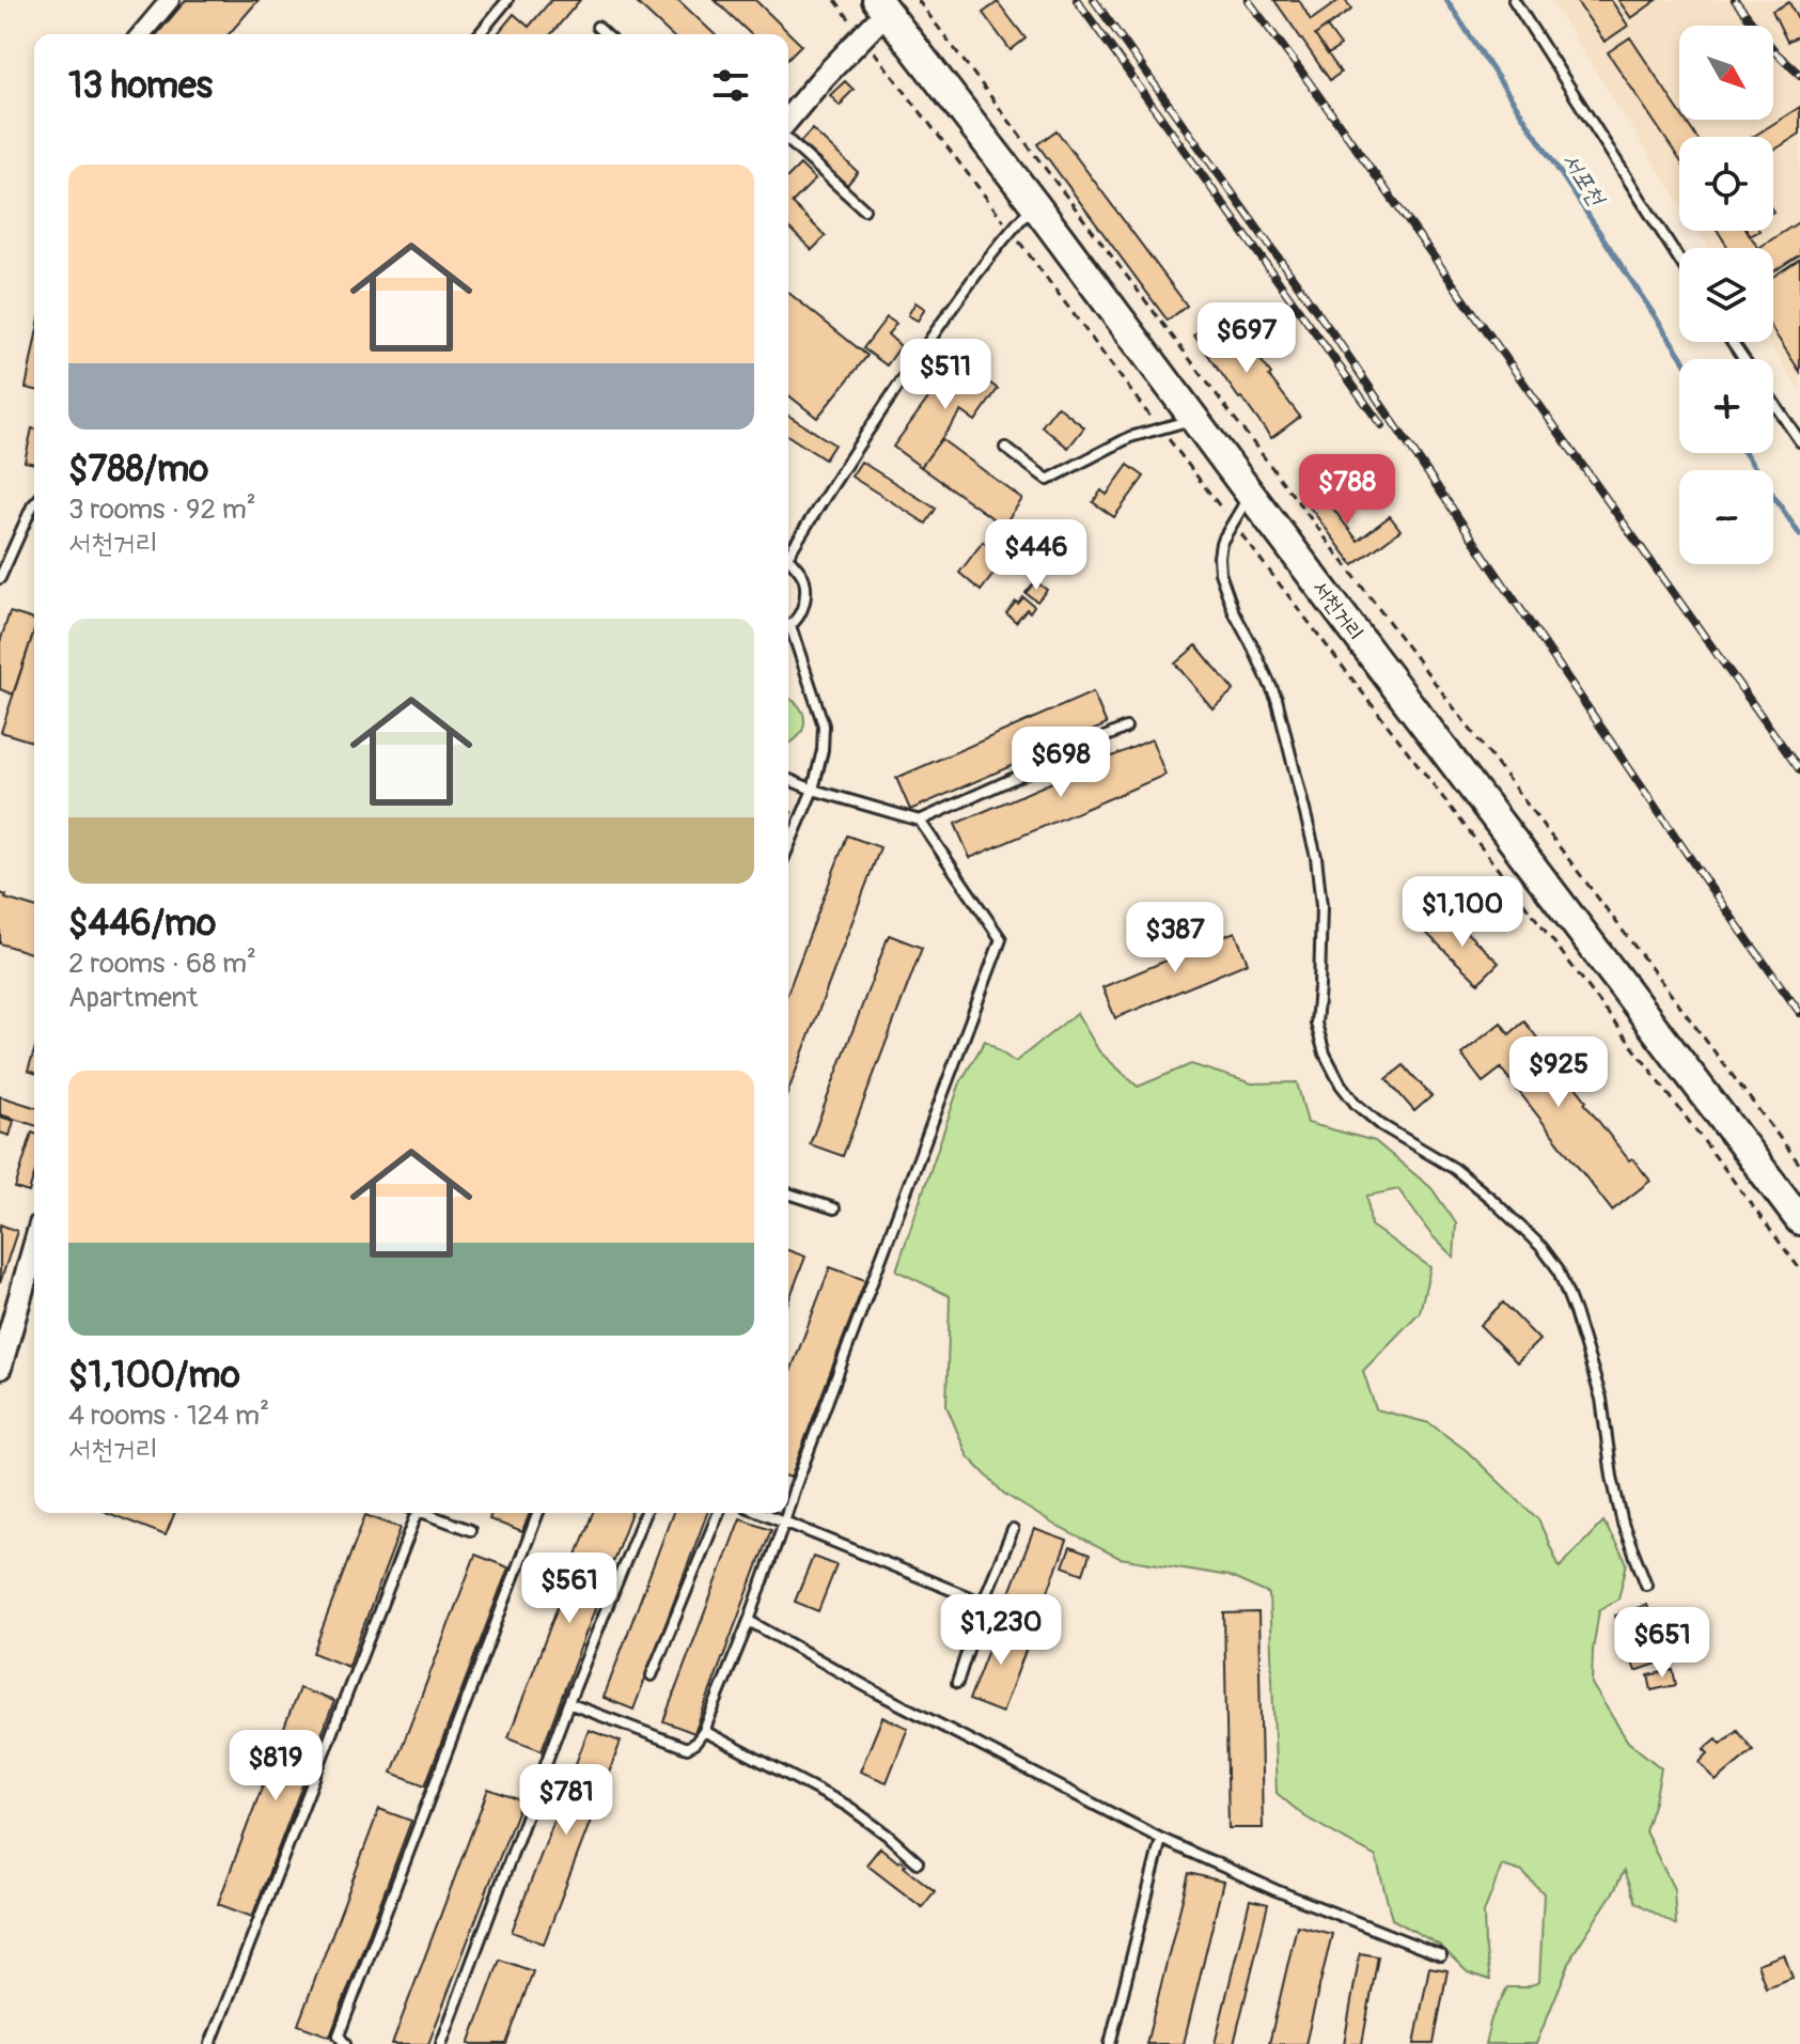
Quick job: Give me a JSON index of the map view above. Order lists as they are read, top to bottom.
{
  "streets": {
    "main road": ["서천거리"]
  },
  "water": ["서포천"],
  "north": "bottom right",
  "page": {
    "map_buttons": ["+", "−"],
    "heading": "13 homes",
    "list": [
      {
        "name": "$788/mo",
        "note": "3 rooms · 92 m² · 서천거리"
      },
      {
        "name": "$446/mo",
        "note": "2 rooms · 68 m² · Apartment"
      },
      {
        "name": "$1,100/mo",
        "note": "4 rooms · 124 m² · 서천거리"
      }
    ],
    "price": [
      "$697",
      "$511",
      "$788",
      "$446",
      "$698",
      "$1,100",
      "$387",
      "$925",
      "$561",
      "$1,230",
      "$651",
      "$819",
      "$781"
    ]
  }
}
